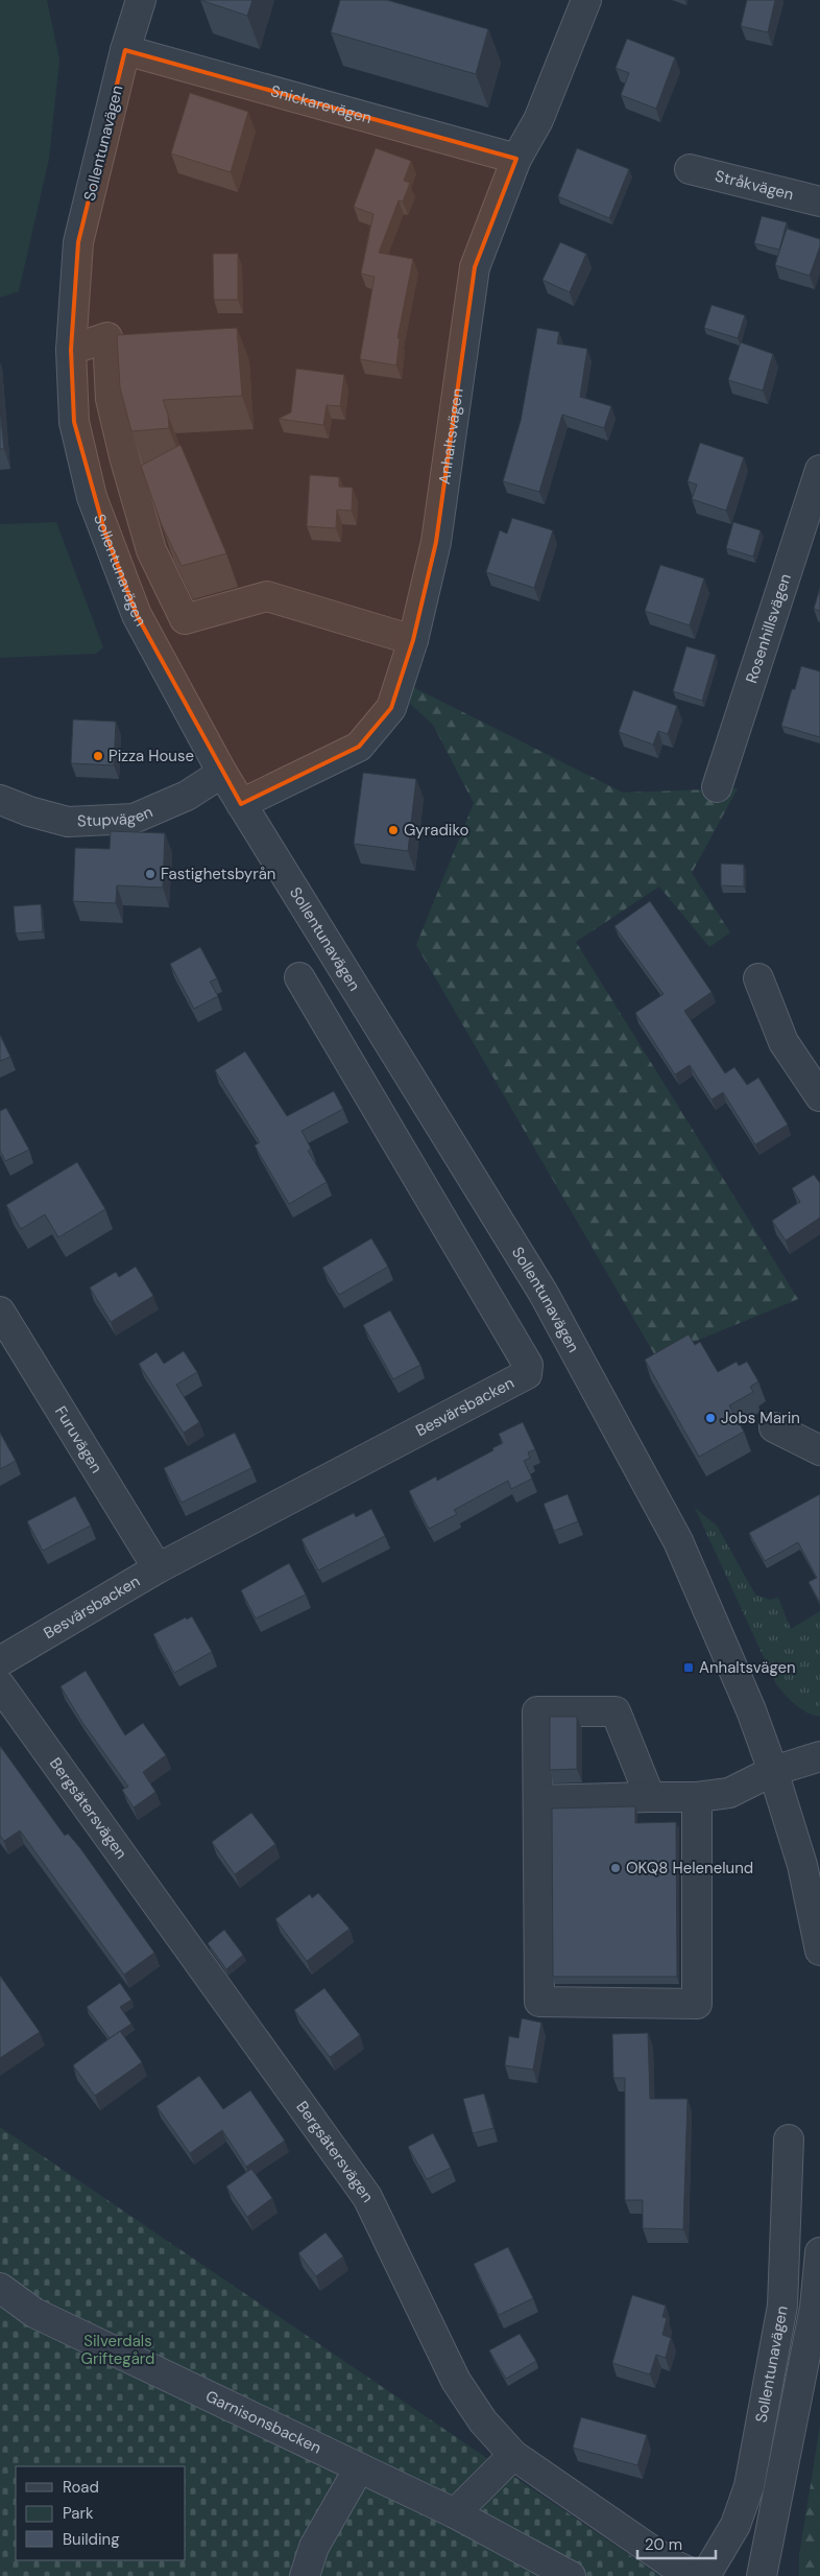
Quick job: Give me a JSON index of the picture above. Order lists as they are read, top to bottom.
{
  "streets": {
    "street": [
      "Snickarevägen",
      "Sollentunavägen",
      "Stråkvägen",
      "Anhaltsvägen",
      "Rosenhillsvägen",
      "Stupvägen",
      "Besvärsbacken",
      "Furuvägen",
      "Bergsätersvägen",
      "Garnisonsbacken"
    ]
  },
  "crossings": [
    ["Snickarevägen", "Sollentunavägen"],
    ["Snickarevägen", "Anhaltsvägen"],
    ["Sollentunavägen", "Anhaltsvägen"],
    ["Sollentunavägen", "Stupvägen"],
    ["Besvärsbacken", "Furuvägen"]
  ],
  "parks": ["Silverdals Griftegård"],
  "places": {
    "other": [
      "Pizza House",
      "Gyradiko",
      "Fastighetsbyrån",
      "Jobs Marin",
      "OKQ8 Helenelund"
    ],
    "transit": ["Anhaltsvägen"]
  },
  "legend": ["Road", "Park", "Building"],
  "scale_bar": "20 m"
}
